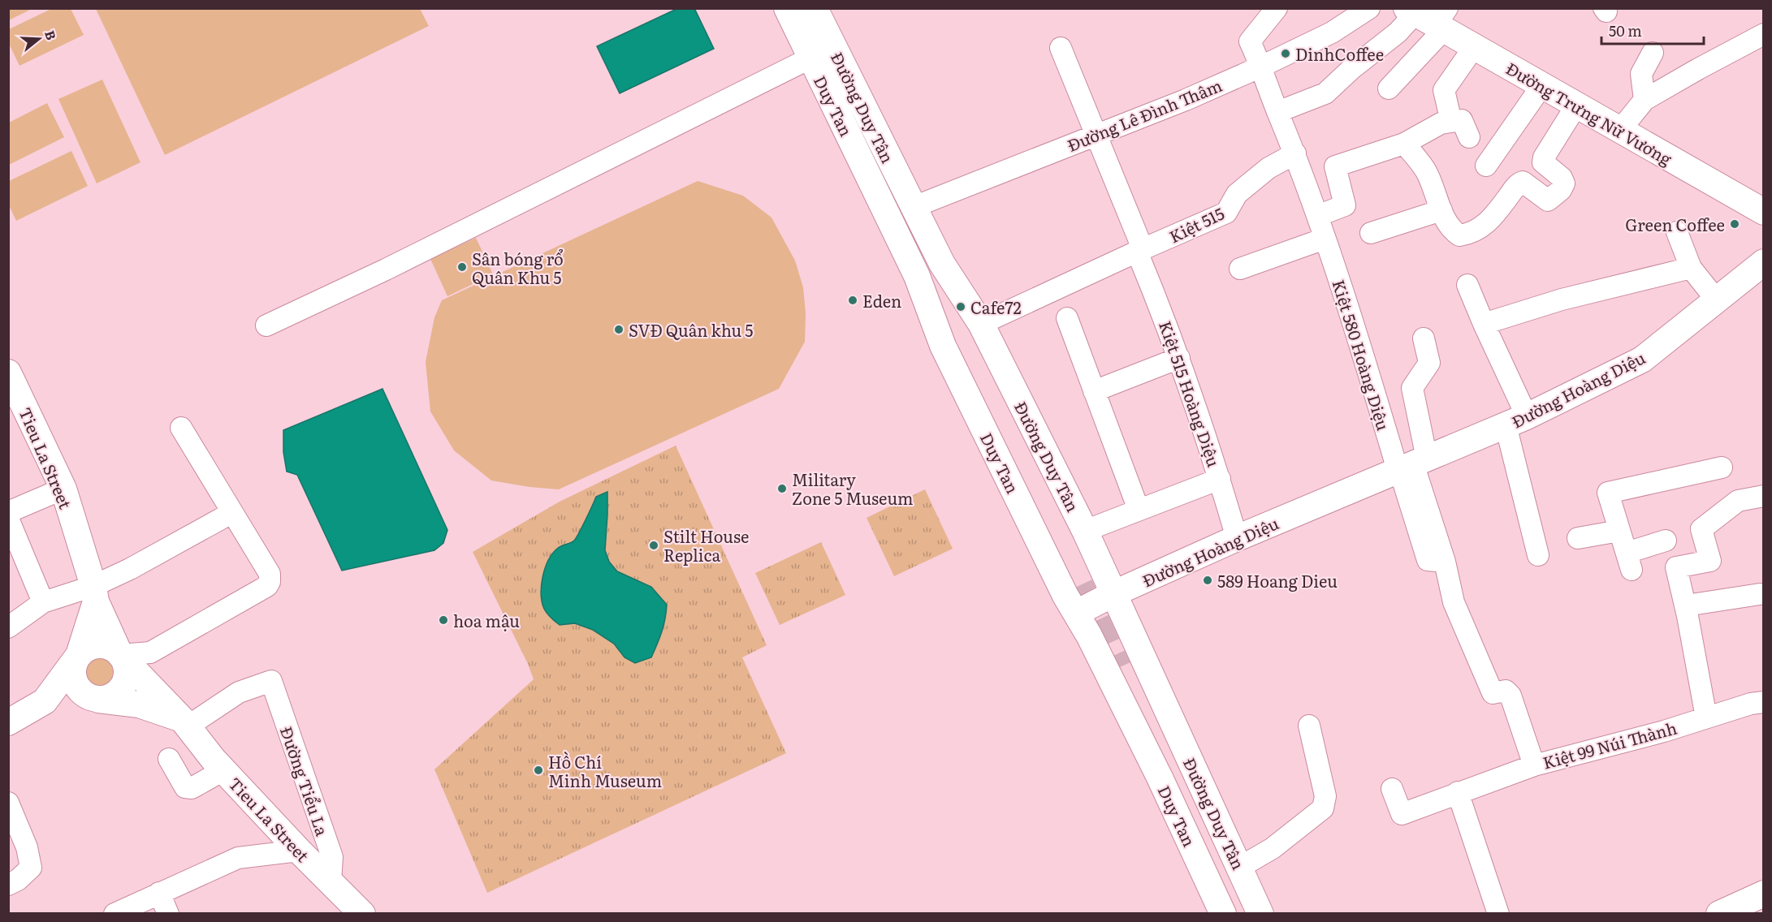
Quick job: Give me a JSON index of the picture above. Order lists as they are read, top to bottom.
{
  "streets": {
    "main road": [
      "Duy Tan",
      "Đường Duy Tân",
      "Đường Trưng Nữ Vương",
      "Đường Hoàng Diệu",
      "Tieu La Street"
    ],
    "street": [
      "Đường Lê Đình Thâm",
      "Kiệt 515",
      "Kiệt 580 Hoàng Diệu",
      "Kiệt 515 Hoàng Diệu",
      "Kiệt 99 Núi Thành",
      "Đường Tiểu La"
    ]
  },
  "crossings": [
    ["Duy Tan", "Đường Hoàng Diệu"],
    ["Đường Duy Tân", "Đường Lê Đình Thâm"],
    ["Đường Duy Tân", "Kiệt 515"],
    ["Đường Duy Tân", "Đường Hoàng Diệu"],
    ["Đường Lê Đình Thâm", "Kiệt 580 Hoàng Diệu"],
    ["Đường Lê Đình Thâm", "Kiệt 515 Hoàng Diệu"],
    ["Kiệt 515", "Kiệt 580 Hoàng Diệu"],
    ["Kiệt 515", "Kiệt 515 Hoàng Diệu"],
    ["Kiệt 580 Hoàng Diệu", "Đường Hoàng Diệu"],
    ["Đường Hoàng Diệu", "Kiệt 515 Hoàng Diệu"],
    ["Tieu La Street", "Đường Tiểu La"]
  ],
  "places": [
    "DinhCoffee",
    "Green Coffee",
    "Sân bóng rổ Quân Khu 5",
    "Eden",
    "Cafe72",
    "SVĐ Quân khu 5",
    "Military Zone 5 Museum",
    "Stilt House Replica",
    "589 Hoang Dieu",
    "hoa mậu",
    "Hồ Chí Minh Museum"
  ],
  "scale_bar": "50 m",
  "north": "right"
}
